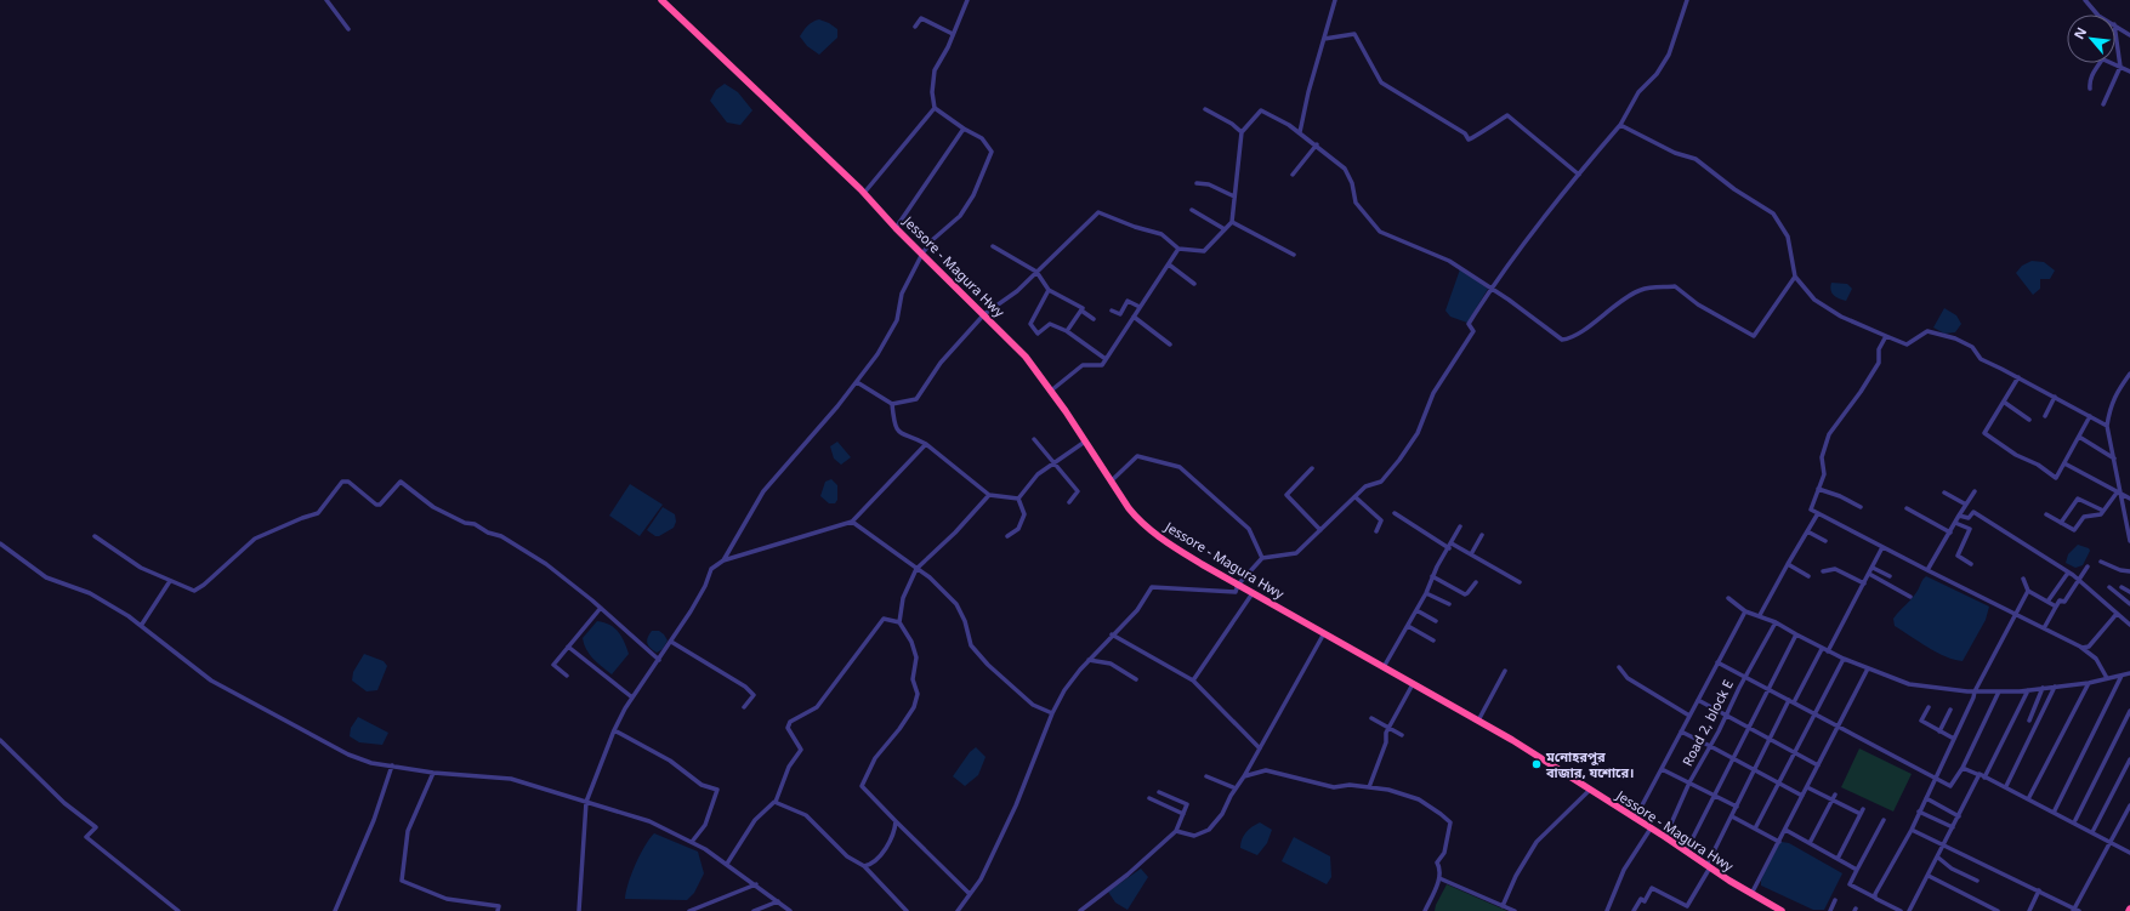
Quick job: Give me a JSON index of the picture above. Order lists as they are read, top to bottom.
{
  "streets": {
    "highway": ["Jessore - Magura Hwy"],
    "street": ["Road 2, block E"]
  },
  "crossings": [
    ["Jessore - Magura Hwy", "Road 2, block E"]
  ],
  "places": ["ম‌ন‌োহরপুর বাজার, যশ‌োরে।"],
  "north": "top left"
}
